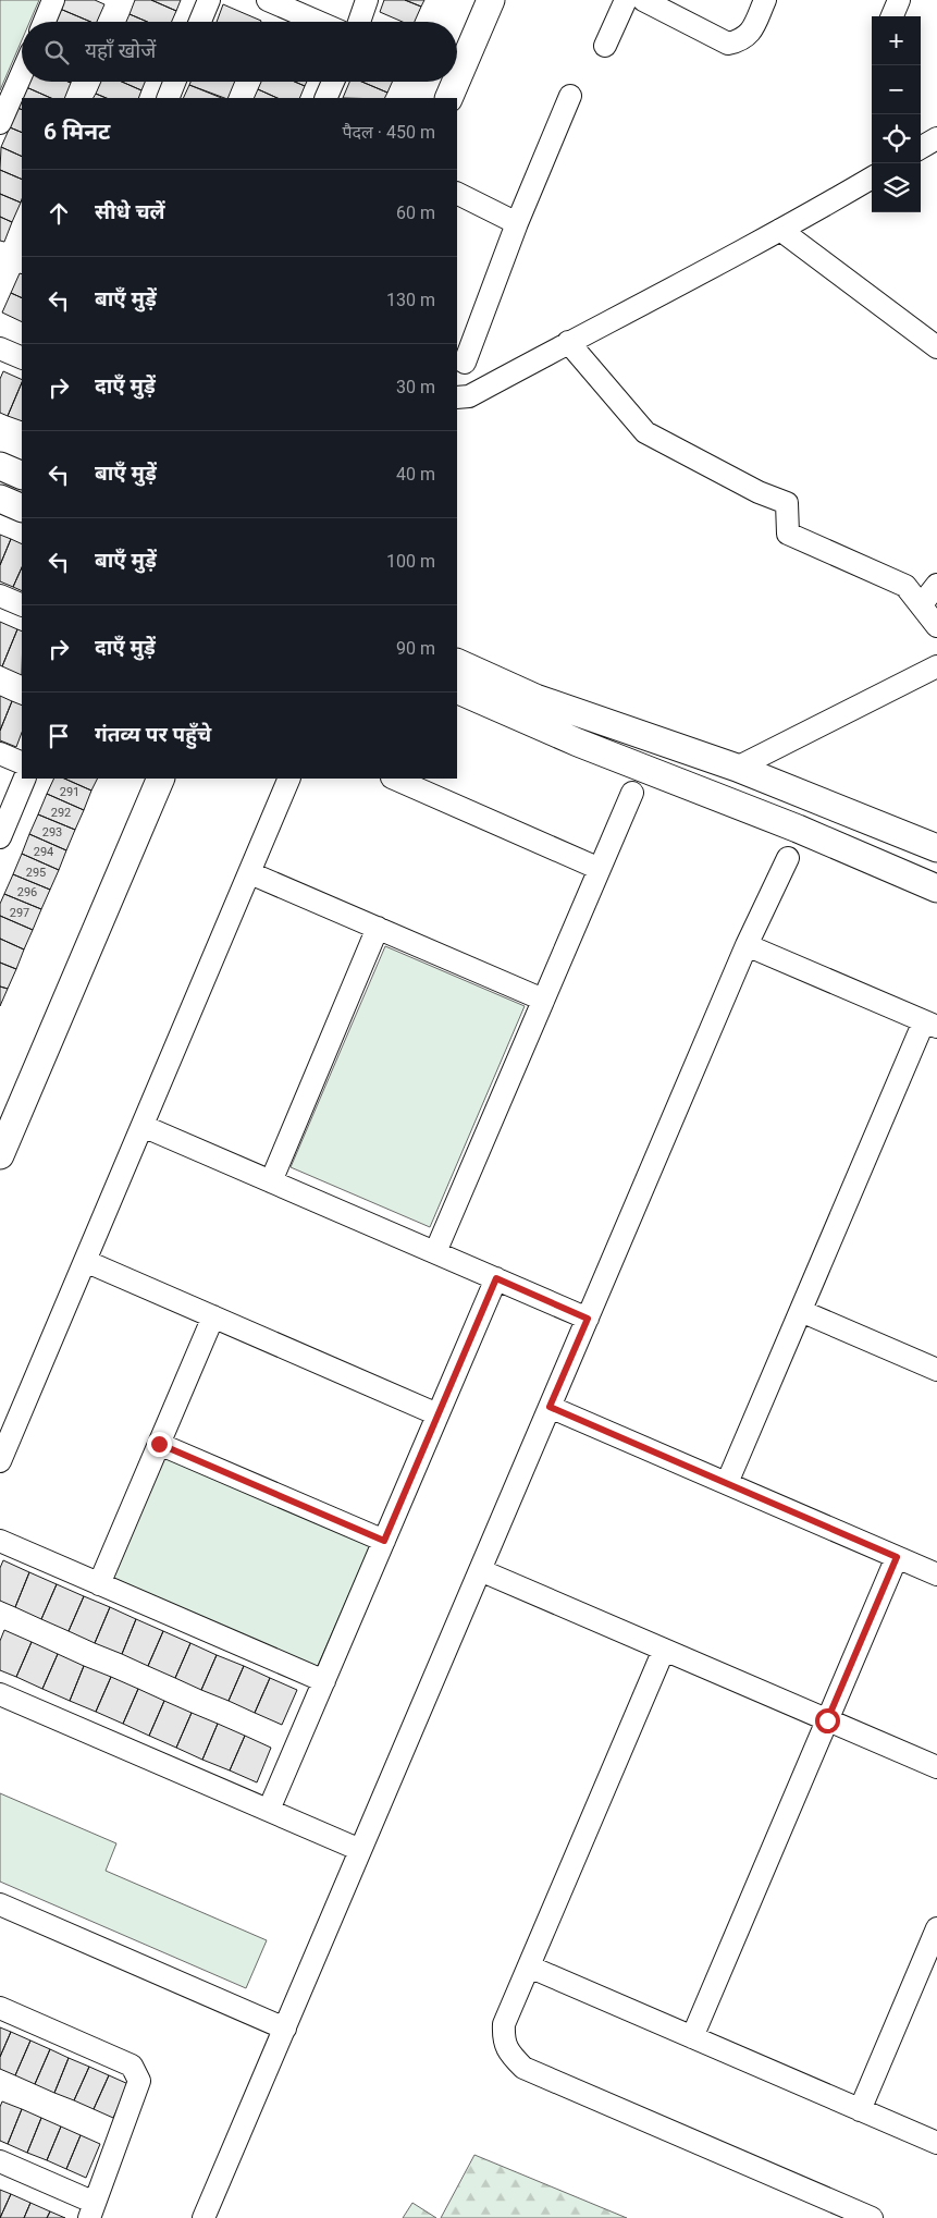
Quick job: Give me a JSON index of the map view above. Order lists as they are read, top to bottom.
{
  "house_numbers": [
    "291",
    "292",
    "293",
    "294",
    "295",
    "296",
    "297"
  ],
  "page": {
    "map_buttons": ["+", "−"],
    "search": "यहाँ खोजें",
    "heading": ["6 मिनट", "पैदल · 450 m"],
    "list": [
      ["सीधे चलें", "60 m"],
      ["बाएँ मुड़ें", "130 m"],
      ["दाएँ मुड़ें", "30 m"],
      ["बाएँ मुड़ें", "40 m"],
      ["बाएँ मुड़ें", "100 m"],
      ["दाएँ मुड़ें", "90 m"],
      "गंतव्य पर पहुँचे"
    ]
  }
}
